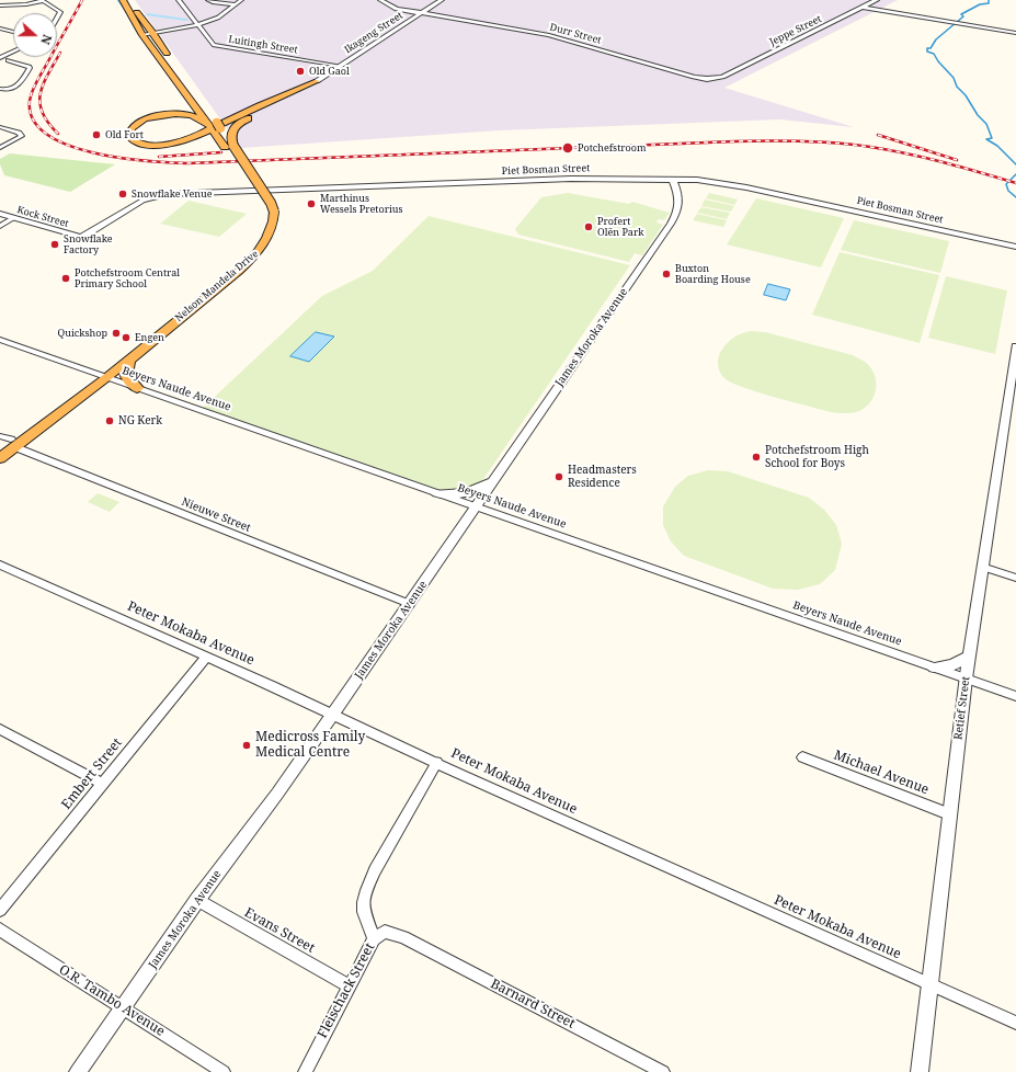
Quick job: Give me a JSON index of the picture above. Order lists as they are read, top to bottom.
{
  "streets": {
    "highway": ["Nelson Mandela Drive"],
    "street": [
      "Jeppe Street",
      "Ikageng Street",
      "Durr Street",
      "Luitingh Street",
      "Piet Bosman Street",
      "Kock Street",
      "James Moroka Avenue",
      "Beyers Naude Avenue",
      "Nieuwe Street",
      "Peter Mokaba Avenue",
      "Retief Street",
      "Michael Avenue",
      "Embert Street",
      "Evans Street",
      "Fleischack Street",
      "O.R. Tambo Avenue",
      "Barnard Street"
    ]
  },
  "crossings": [
    ["Jeppe Street", "Durr Street"],
    ["Ikageng Street", "Durr Street"],
    ["Ikageng Street", "Luitingh Street"],
    ["Piet Bosman Street", "Kock Street"],
    ["Piet Bosman Street", "James Moroka Avenue"],
    ["Nelson Mandela Drive", "Beyers Naude Avenue"],
    ["Nelson Mandela Drive", "Nieuwe Street"],
    ["James Moroka Avenue", "Beyers Naude Avenue"],
    ["James Moroka Avenue", "Nieuwe Street"],
    ["James Moroka Avenue", "Peter Mokaba Avenue"],
    ["James Moroka Avenue", "Evans Street"],
    ["James Moroka Avenue", "O.R. Tambo Avenue"],
    ["Beyers Naude Avenue", "Retief Street"],
    ["Peter Mokaba Avenue", "Retief Street"],
    ["Peter Mokaba Avenue", "Embert Street"],
    ["Retief Street", "Michael Avenue"],
    ["Evans Street", "Fleischack Street"],
    ["Fleischack Street", "Barnard Street"]
  ],
  "places": [
    "Old Gaol",
    "Old Fort",
    "Potchefstroom",
    "Snowflake Venue",
    "Marthinus Wessels Pretorius",
    "Profert Olën Park",
    "Snowflake Factory",
    "Buxton Boarding House",
    "Potchefstroom Central Primary School",
    "Quickshop",
    "Engen",
    "NG Kerk",
    "Potchefstroom High School for Boys",
    "Headmasters Residence",
    "Medicross Family Medical Centre"
  ],
  "north": "right"
}
